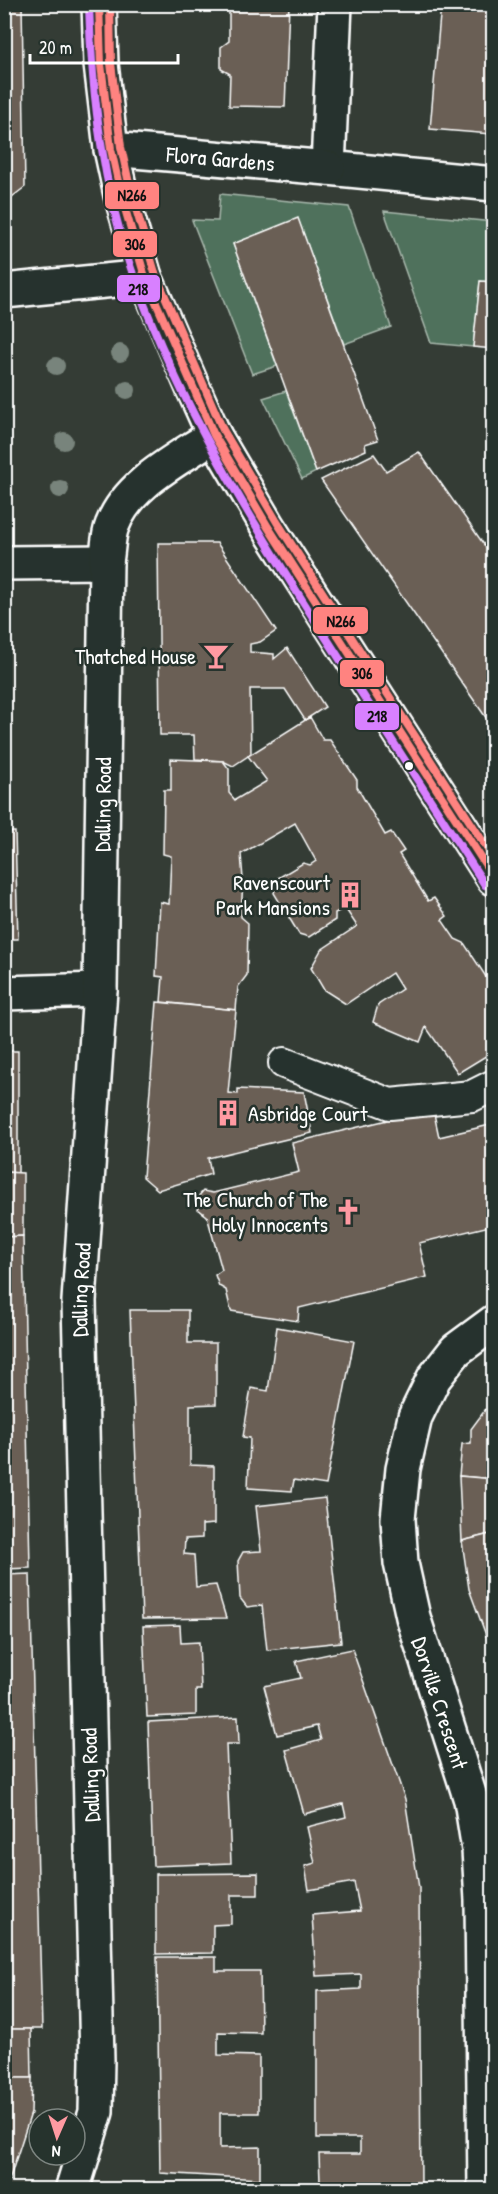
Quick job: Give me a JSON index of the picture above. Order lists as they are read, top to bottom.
{
  "streets": {
    "street": ["Flora Gardens", "Dalling Road", "Dorville Crescent"]
  },
  "places": {
    "bar": ["Thatched House"],
    "building": ["Ravenscourt Park Mansions", "Asbridge Court"],
    "church": ["The Church of The Holy Innocents"]
  },
  "lines": ["transit line 306", "transit line 218", "transit line N266"],
  "scale_bar": "20 m",
  "north": "bottom"
}
